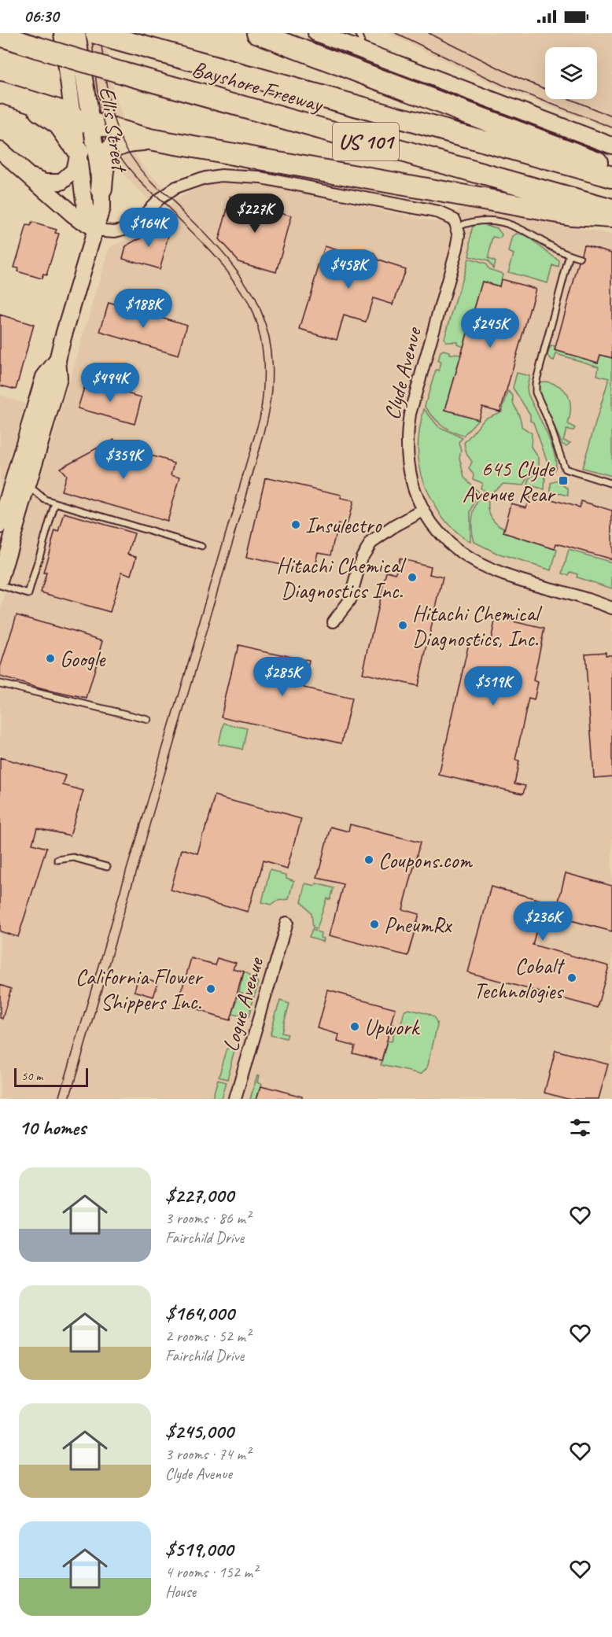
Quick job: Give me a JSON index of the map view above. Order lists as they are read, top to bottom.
{
  "streets": {
    "highway": ["Bayshore Freeway", "US 101"],
    "main road": ["Ellis Street"],
    "street": ["Clyde Avenue", "Logue Avenue"]
  },
  "places": {
    "transit": ["645 Clyde Avenue Rear"],
    "other": [
      "Insulectro",
      "Hitachi Chemical Diagnostics Inc.",
      "Hitachi Chemical Diagnostics, Inc.",
      "Google",
      "Coupons.com",
      "PneumRx",
      "Cobalt Technologies",
      "California Flower Shippers Inc.",
      "Upwork"
    ]
  },
  "scale_bar": "50 m",
  "page": {
    "status": "06:30",
    "price": [
      "$227K",
      "$164K",
      "$458K",
      "$188K",
      "$245K",
      "$494K",
      "$359K",
      "$285K",
      "$519K",
      "$236K"
    ],
    "scale": "50 m",
    "heading": "10 homes",
    "list": [
      {
        "name": "$227,000",
        "note": "3 rooms · 86 m² · Fairchild Drive"
      },
      {
        "name": "$164,000",
        "note": "2 rooms · 52 m² · Fairchild Drive"
      },
      {
        "name": "$245,000",
        "note": "3 rooms · 74 m² · Clyde Avenue"
      },
      {
        "name": "$519,000",
        "note": "4 rooms · 152 m² · House"
      }
    ]
  }
}
